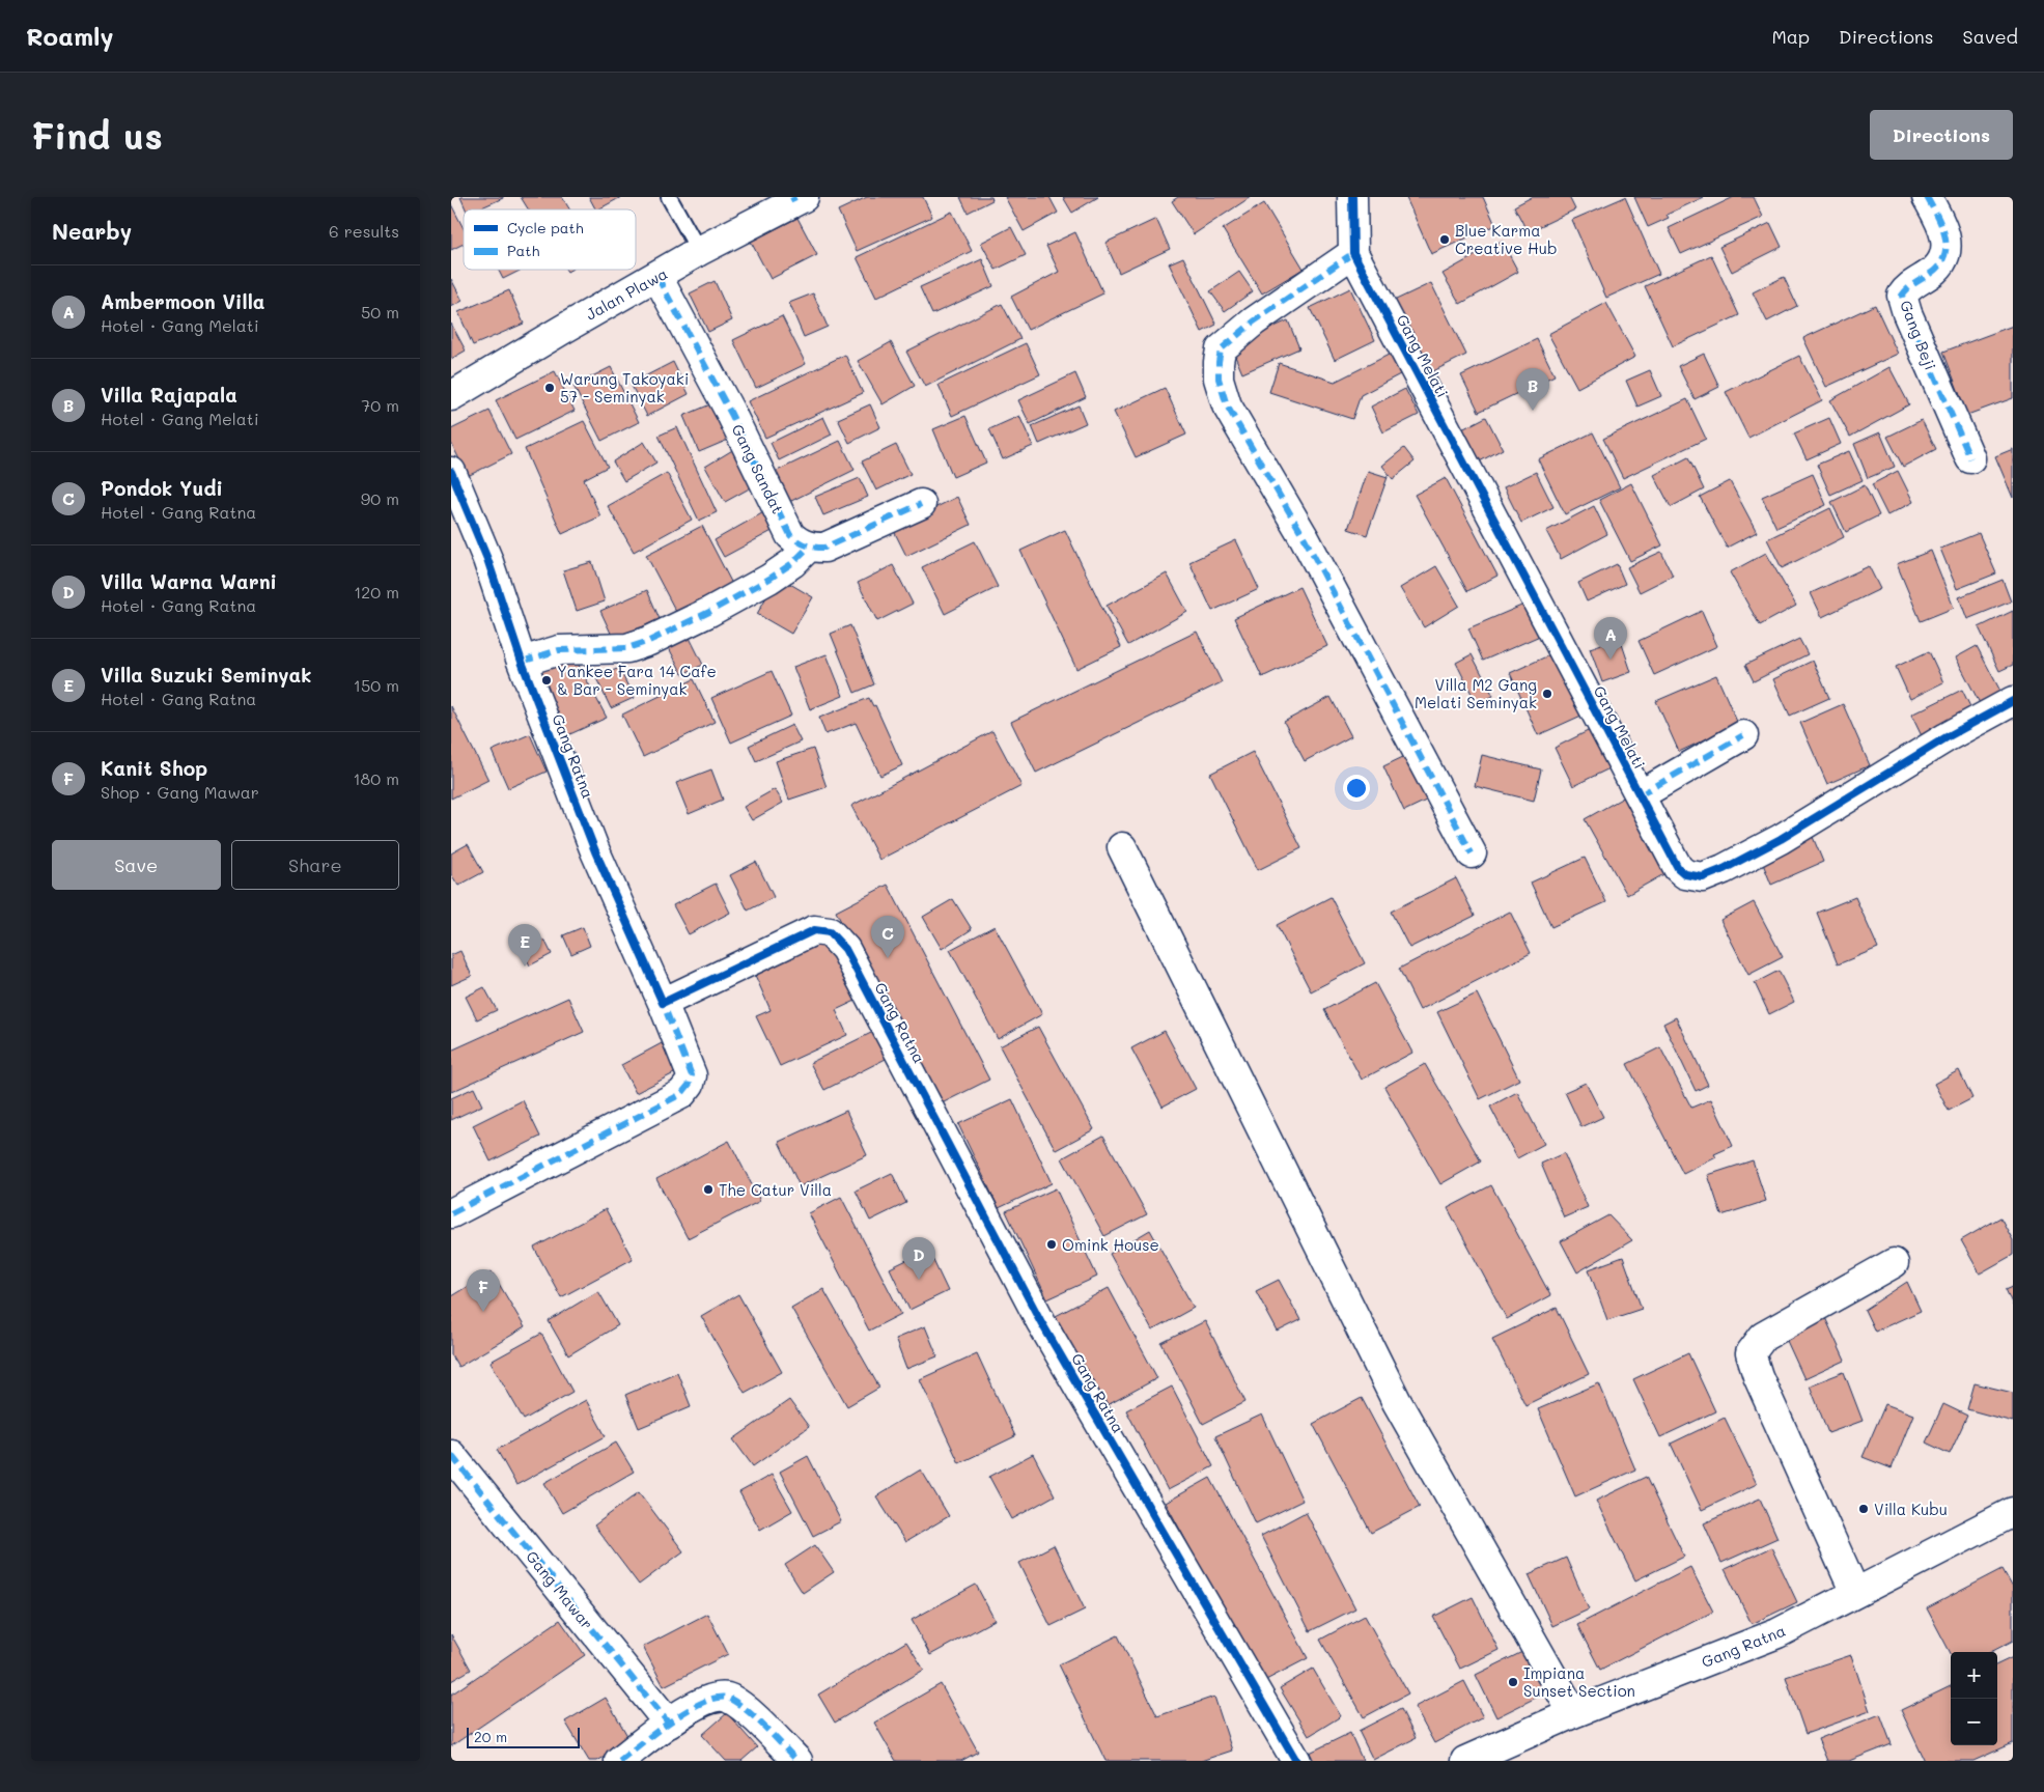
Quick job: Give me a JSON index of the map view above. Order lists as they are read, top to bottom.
{
  "streets": {
    "street": [
      "Jalan Plawa",
      "Gang Beji",
      "Gang Melati",
      "Gang Sandat",
      "Gang Ratna",
      "Gang Mawar"
    ]
  },
  "crossings": [
    ["Jalan Plawa", "Gang Sandat"]
  ],
  "places": [
    "Blue Karma Creative Hub",
    "Warung Takoyaki 57 - Seminyak",
    "Yankee Fara 14 Cafe & Bar - Seminyak",
    "Villa M2 Gang Melati Seminyak",
    "The Catur Villa",
    "Omink House",
    "Villa Kubu",
    "Impiana Sunset Section"
  ],
  "legend": ["Cycle path", "Path"],
  "scale_bar": "20 m",
  "page": {
    "header": "Roamly",
    "nav": ["Map", "Directions", "Saved"],
    "buttons": [
      "Directions",
      ["Save", "Share"]
    ],
    "title": "Find us",
    "heading": ["Nearby", "6 results"],
    "list": [
      {
        "mark": "A",
        "name": "Ambermoon Villa",
        "note": "Hotel · Gang Melati",
        "value": "50 m"
      },
      {
        "mark": "B",
        "name": "Villa Rajapala",
        "note": "Hotel · Gang Melati",
        "value": "70 m"
      },
      {
        "mark": "C",
        "name": "Pondok Yudi",
        "note": "Hotel · Gang Ratna",
        "value": "90 m"
      },
      {
        "mark": "D",
        "name": "Villa Warna Warni",
        "note": "Hotel · Gang Ratna",
        "value": "120 m"
      },
      {
        "mark": "E",
        "name": "Villa Suzuki Seminyak",
        "note": "Hotel · Gang Ratna",
        "value": "150 m"
      },
      {
        "mark": "F",
        "name": "Kanit Shop",
        "note": "Shop · Gang Mawar",
        "value": "180 m"
      }
    ],
    "pins": [
      "B",
      "A",
      "C",
      "E",
      "D",
      "F"
    ],
    "map_buttons": ["+", "−"],
    "scale": "20 m"
  }
}
